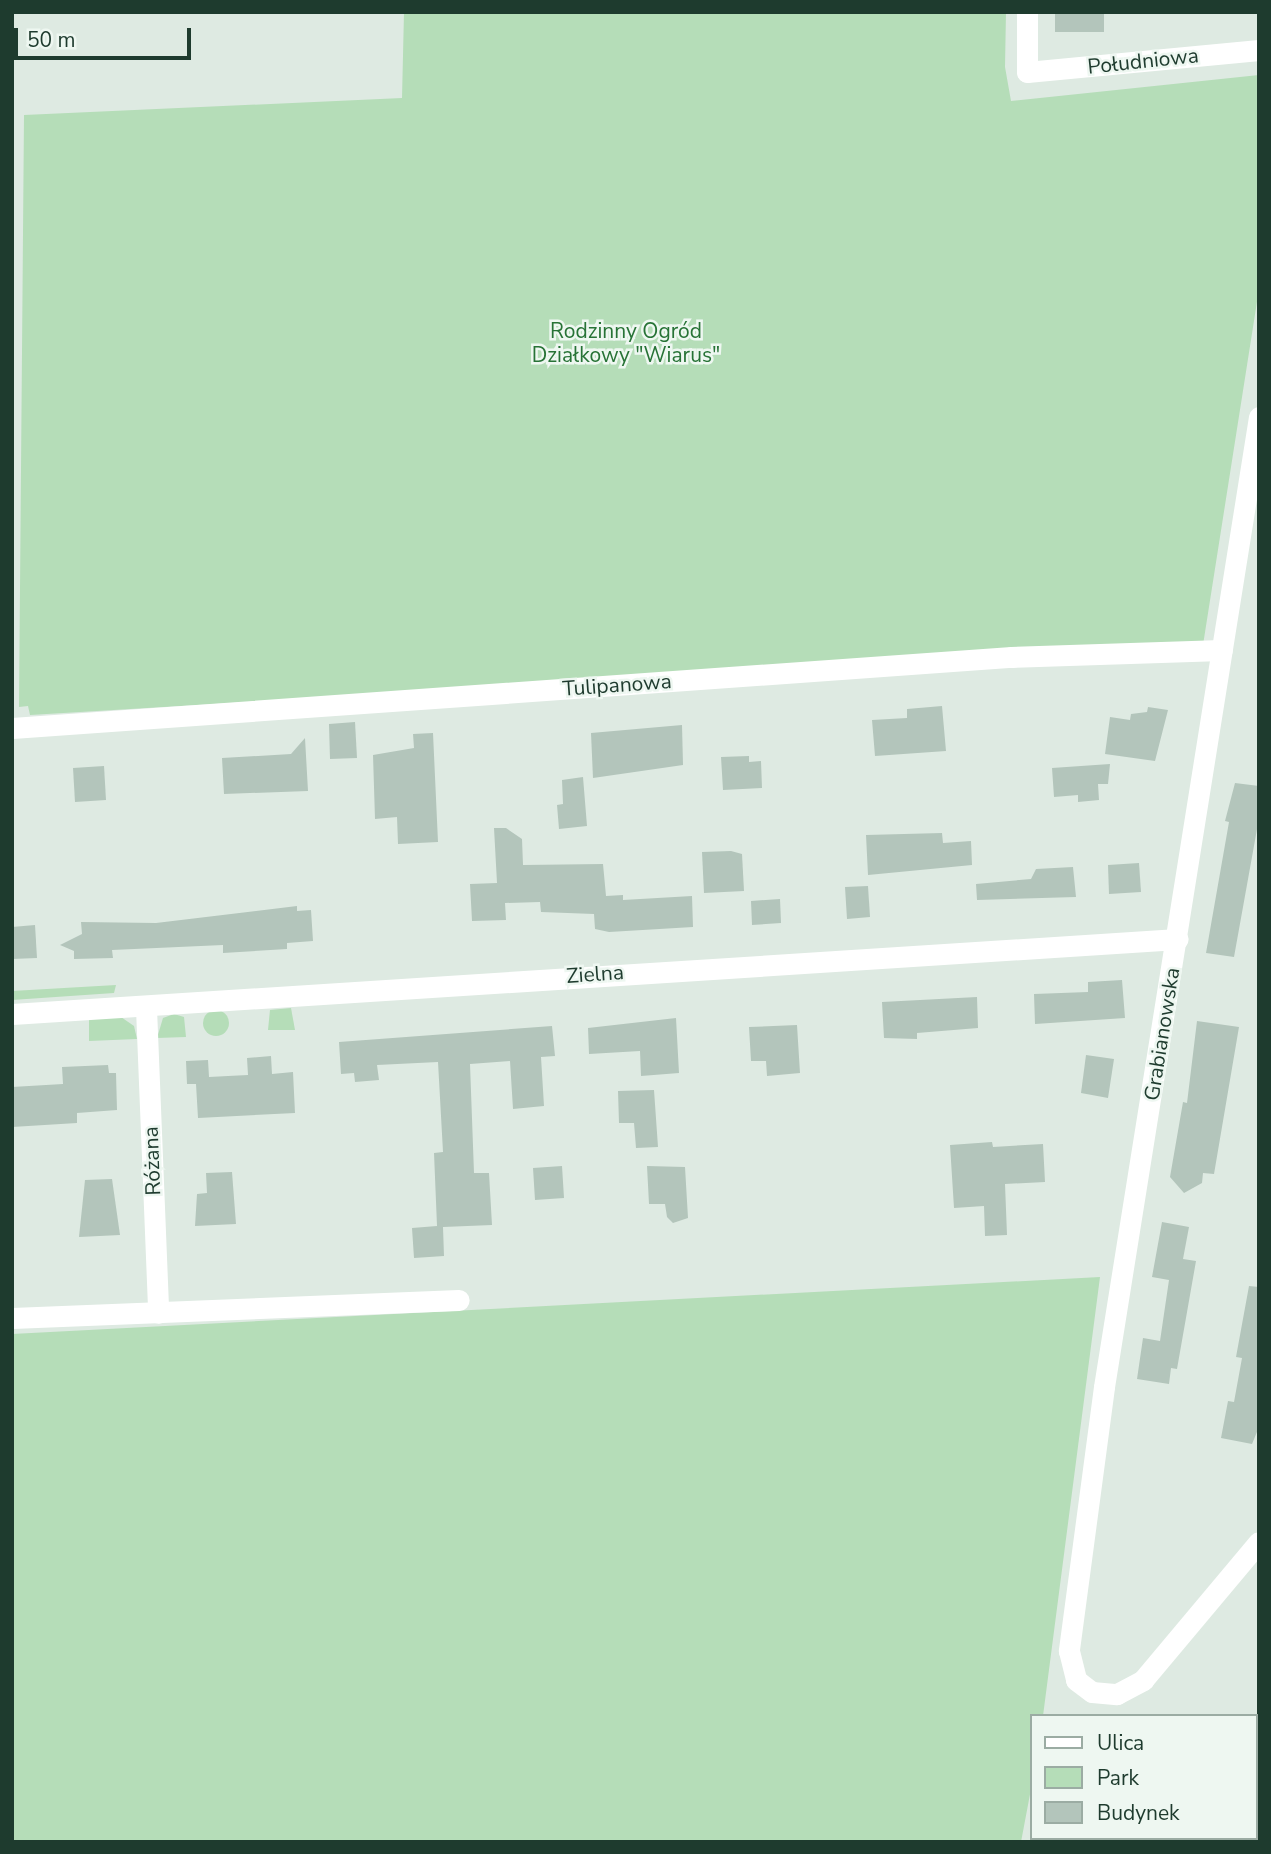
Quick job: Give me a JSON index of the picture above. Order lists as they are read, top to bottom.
{
  "streets": {
    "street": [
      "Południowa",
      "Tulipanowa",
      "Zielna",
      "Grabianowska",
      "Różana"
    ]
  },
  "crossings": [
    ["Tulipanowa", "Grabianowska"],
    ["Zielna", "Grabianowska"],
    ["Zielna", "Różana"]
  ],
  "parks": ["Rodzinny Ogród Działkowy \"Wiarus\""],
  "legend": ["Ulica", "Park", "Budynek"],
  "scale_bar": "50 m"
}
